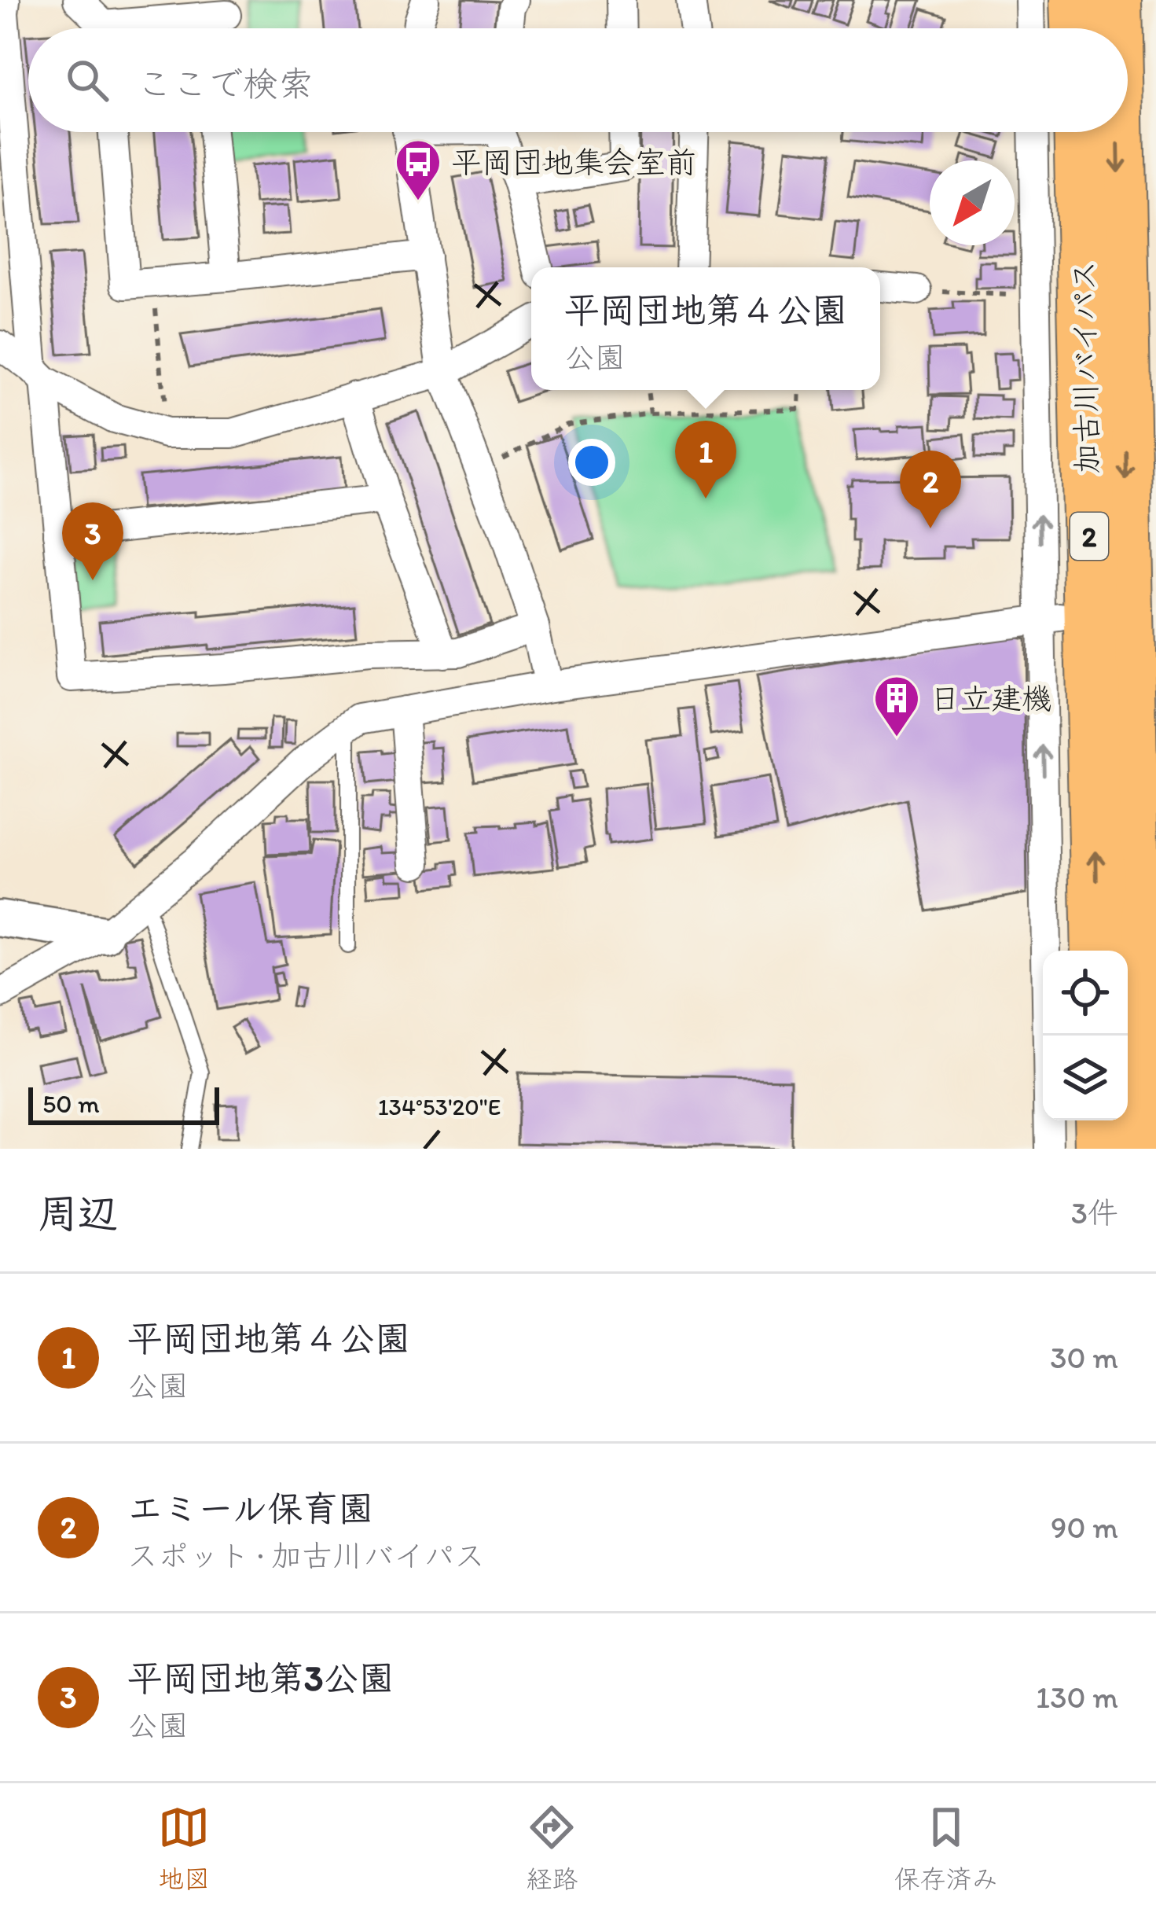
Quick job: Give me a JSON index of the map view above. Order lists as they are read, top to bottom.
{
  "streets": {
    "highway": ["加古川バイパス", "2"]
  },
  "places": {
    "bus stop": ["平岡団地集会室前"],
    "building": ["日立建機"]
  },
  "scale_bar": "50 m",
  "north": "bottom left",
  "page": {
    "search": "ここで検索",
    "popup": ["平岡団地第４公園", "公園"],
    "pins": ["1", "2", "3"],
    "scale": "50 m",
    "heading": ["周辺", "3件"],
    "list": [
      {
        "mark": "1",
        "name": "平岡団地第４公園",
        "note": "公園",
        "value": "30 m"
      },
      {
        "mark": "2",
        "name": "エミール保育園",
        "note": "スポット · 加古川バイパス",
        "value": "90 m"
      },
      {
        "mark": "3",
        "name": "平岡団地第3公園",
        "note": "公園",
        "value": "130 m"
      }
    ],
    "nav": ["地図", "経路", "保存済み"]
  },
  "coordinates": ["134°53'20\"E"]
}
